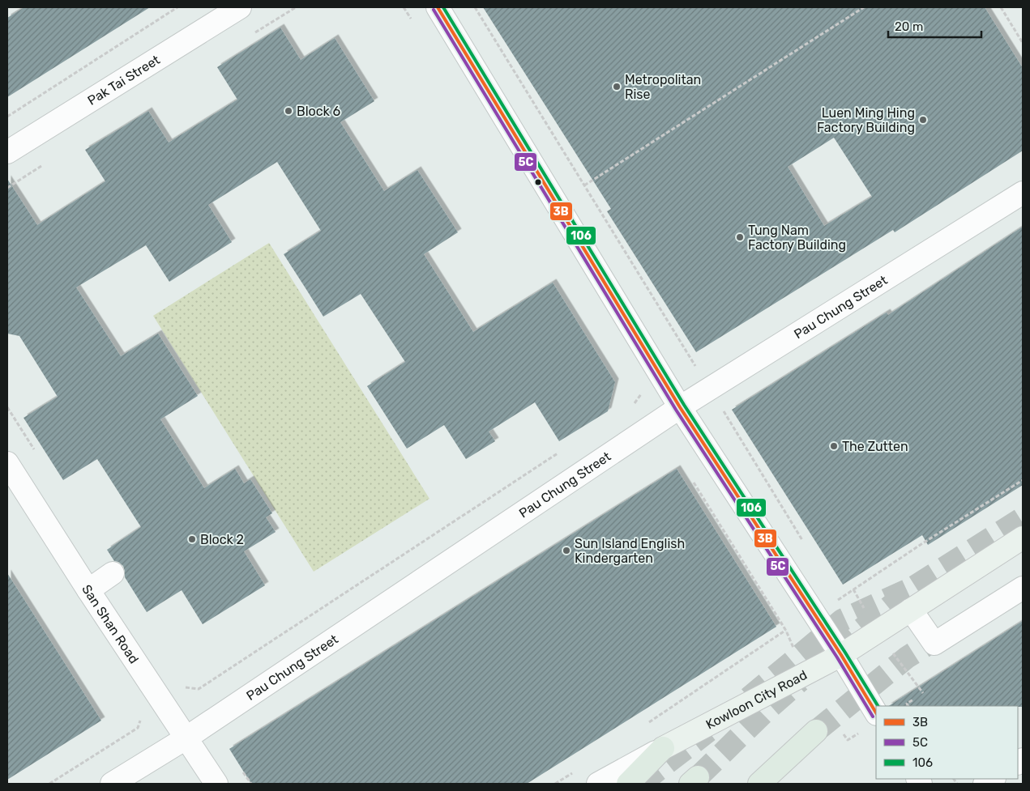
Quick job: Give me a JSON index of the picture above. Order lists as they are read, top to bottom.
{
  "streets": {
    "main road": ["Kowloon City Road"],
    "street": ["Pak Tai Street", "Pau Chung Street", "San Shan Road"]
  },
  "crossings": [
    ["Pau Chung Street", "San Shan Road"]
  ],
  "places": [
    "Metropolitan Rise",
    "Block 6",
    "Luen Ming Hing Factory Building",
    "Tung Nam Factory Building",
    "The Zutten",
    "Block 2",
    "Sun Island English Kindergarten"
  ],
  "lines": ["transit line 3B", "transit line 106", "transit line 5C"],
  "legend": ["3B", "5C", "106"],
  "scale_bar": "20 m"
}
